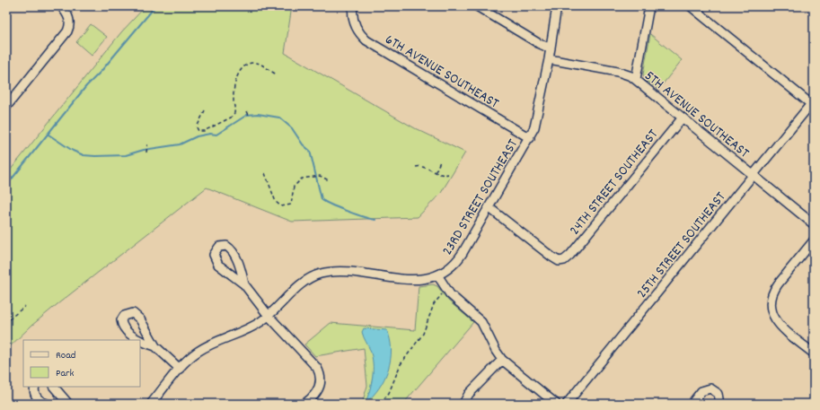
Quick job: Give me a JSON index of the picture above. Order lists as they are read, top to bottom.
{
  "streets": {
    "street": [
      "6TH AVENUE SOUTHEAST",
      "5TH AVENUE SOUTHEAST",
      "24TH STREET SOUTHEAST",
      "23RD STREET SOUTHEAST",
      "25TH STREET SOUTHEAST"
    ]
  },
  "crossings": [
    ["6TH AVENUE SOUTHEAST", "23RD STREET SOUTHEAST"],
    ["5TH AVENUE SOUTHEAST", "24TH STREET SOUTHEAST"],
    ["5TH AVENUE SOUTHEAST", "23RD STREET SOUTHEAST"],
    ["5TH AVENUE SOUTHEAST", "25TH STREET SOUTHEAST"],
    ["24TH STREET SOUTHEAST", "23RD STREET SOUTHEAST"]
  ],
  "legend": ["Road", "Park"]
}
